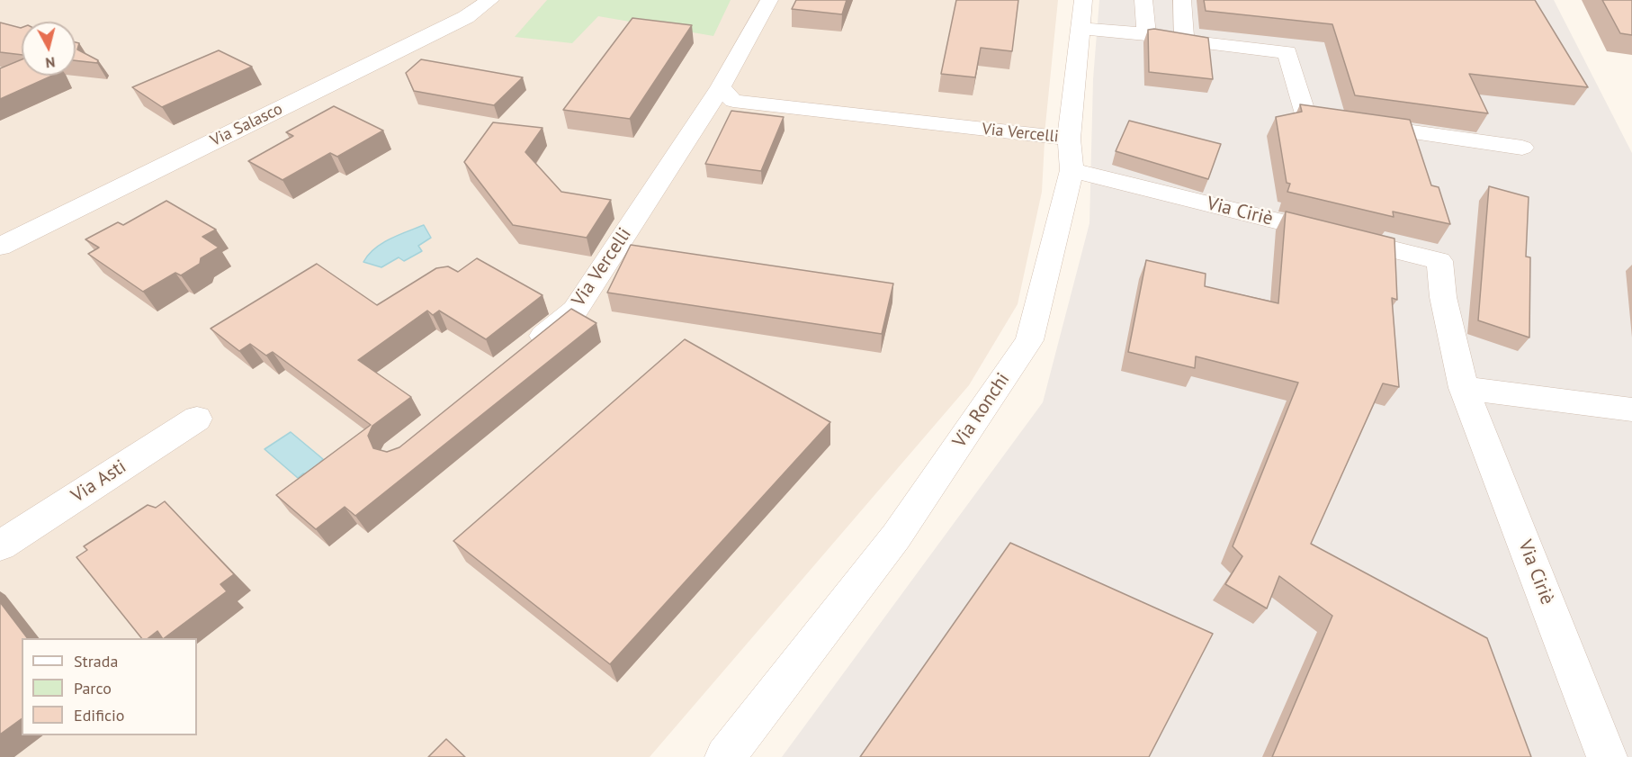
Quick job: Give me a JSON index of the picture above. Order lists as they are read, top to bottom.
{
  "streets": {
    "street": [
      "Via Salasco",
      "Via Vercelli",
      "Via Ciriè",
      "Via Ronchi",
      "Via Asti"
    ]
  },
  "crossings": [
    ["Via Vercelli", "Via Ronchi"],
    ["Via Ciriè", "Via Ronchi"]
  ],
  "legend": ["Strada", "Parco", "Edificio"],
  "north": "bottom"
}
